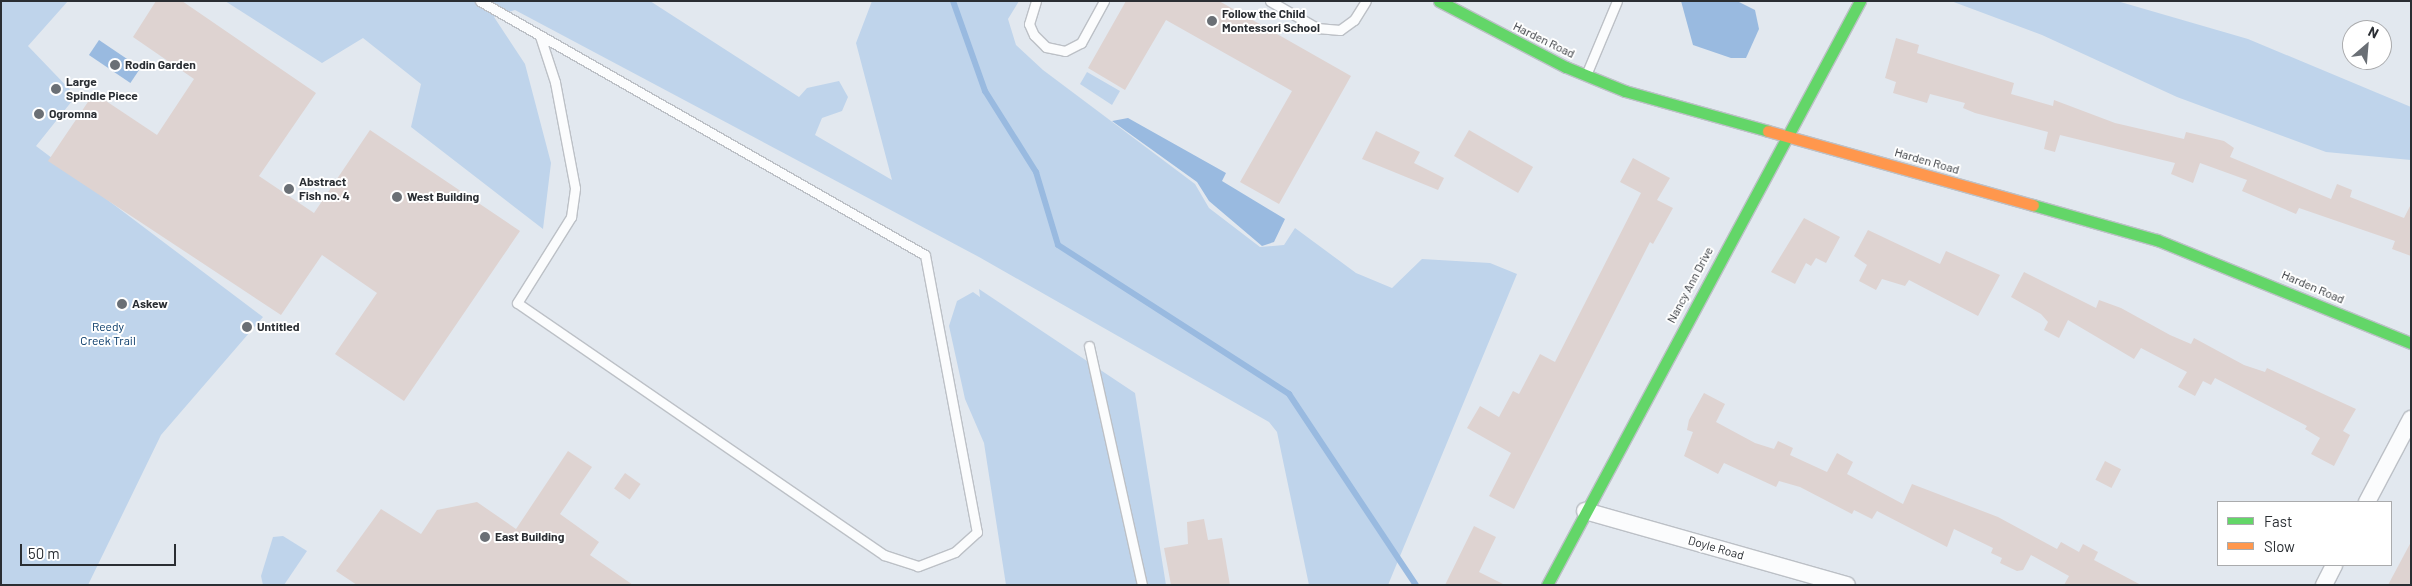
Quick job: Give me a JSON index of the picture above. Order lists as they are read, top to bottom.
{
  "streets": {
    "street": ["Harden Road", "Nancy Ann Drive", "Doyle Road"]
  },
  "crossings": [
    ["Harden Road", "Nancy Ann Drive"],
    ["Nancy Ann Drive", "Doyle Road"]
  ],
  "parks": ["Reedy Creek Trail"],
  "places": [
    "Follow the Child Montessori School",
    "Rodin Garden",
    "Large Spindle Piece",
    "Ogromna",
    "Abstract Fish no. 4",
    "West Building",
    "Askew",
    "Untitled",
    "East Building"
  ],
  "legend": ["Fast", "Slow"],
  "scale_bar": "50 m",
  "north": "top right"
}
